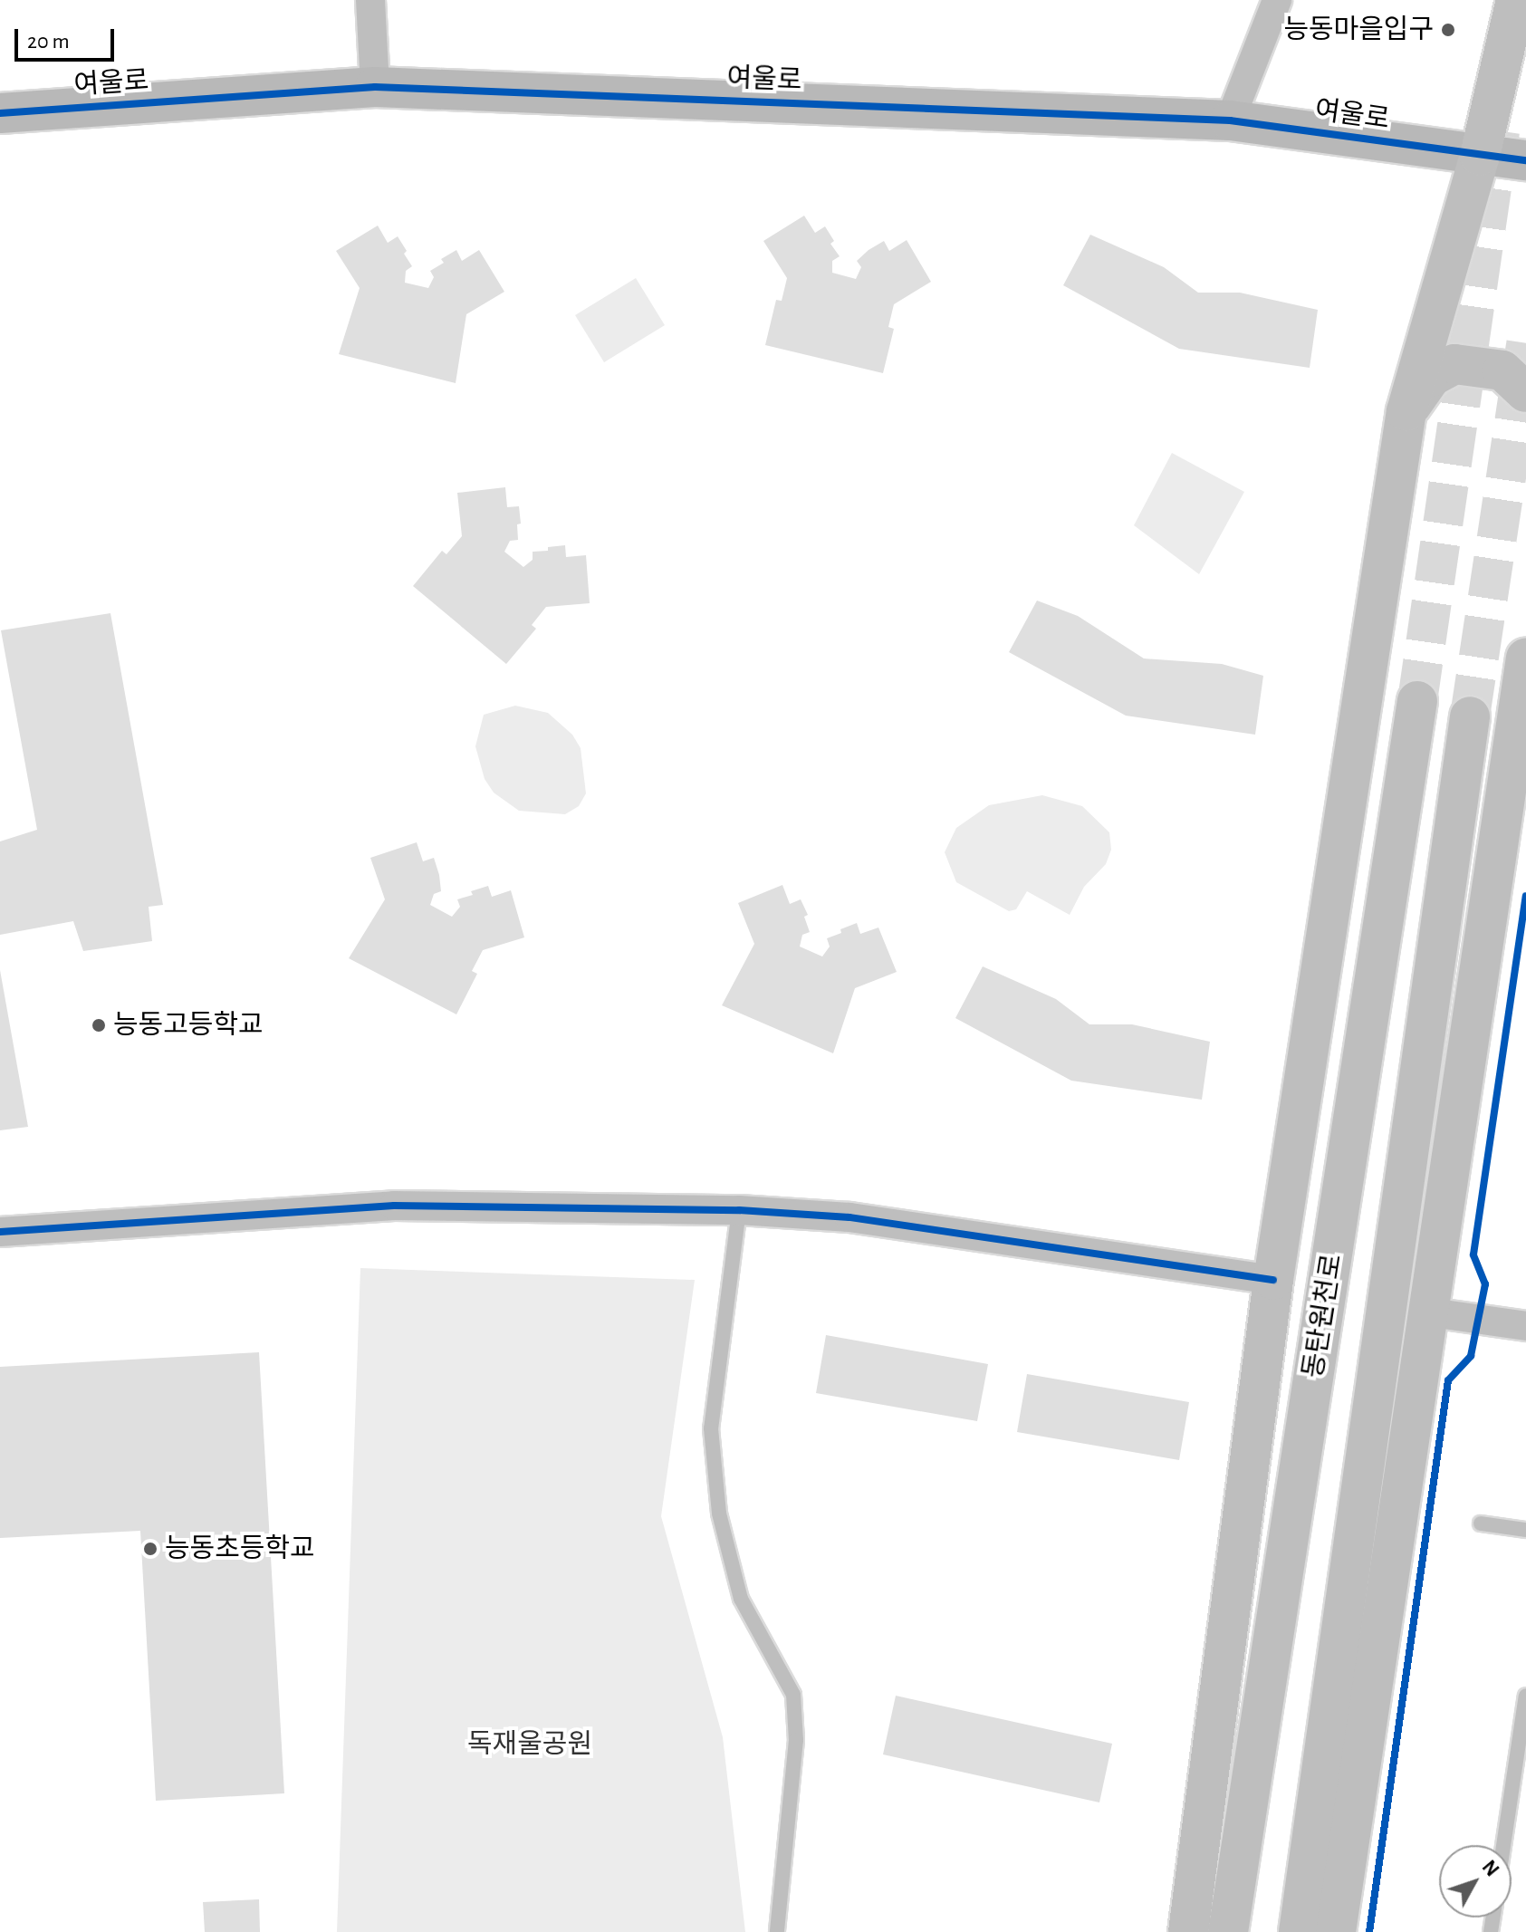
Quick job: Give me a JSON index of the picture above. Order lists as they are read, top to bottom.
{
  "streets": {
    "main road": ["동탄원천로"],
    "street": ["여울로"]
  },
  "parks": ["독재울공원"],
  "places": ["능동마을입구", "능동고등학교", "능동초등학교"],
  "scale_bar": "20 m",
  "north": "top right"
}
